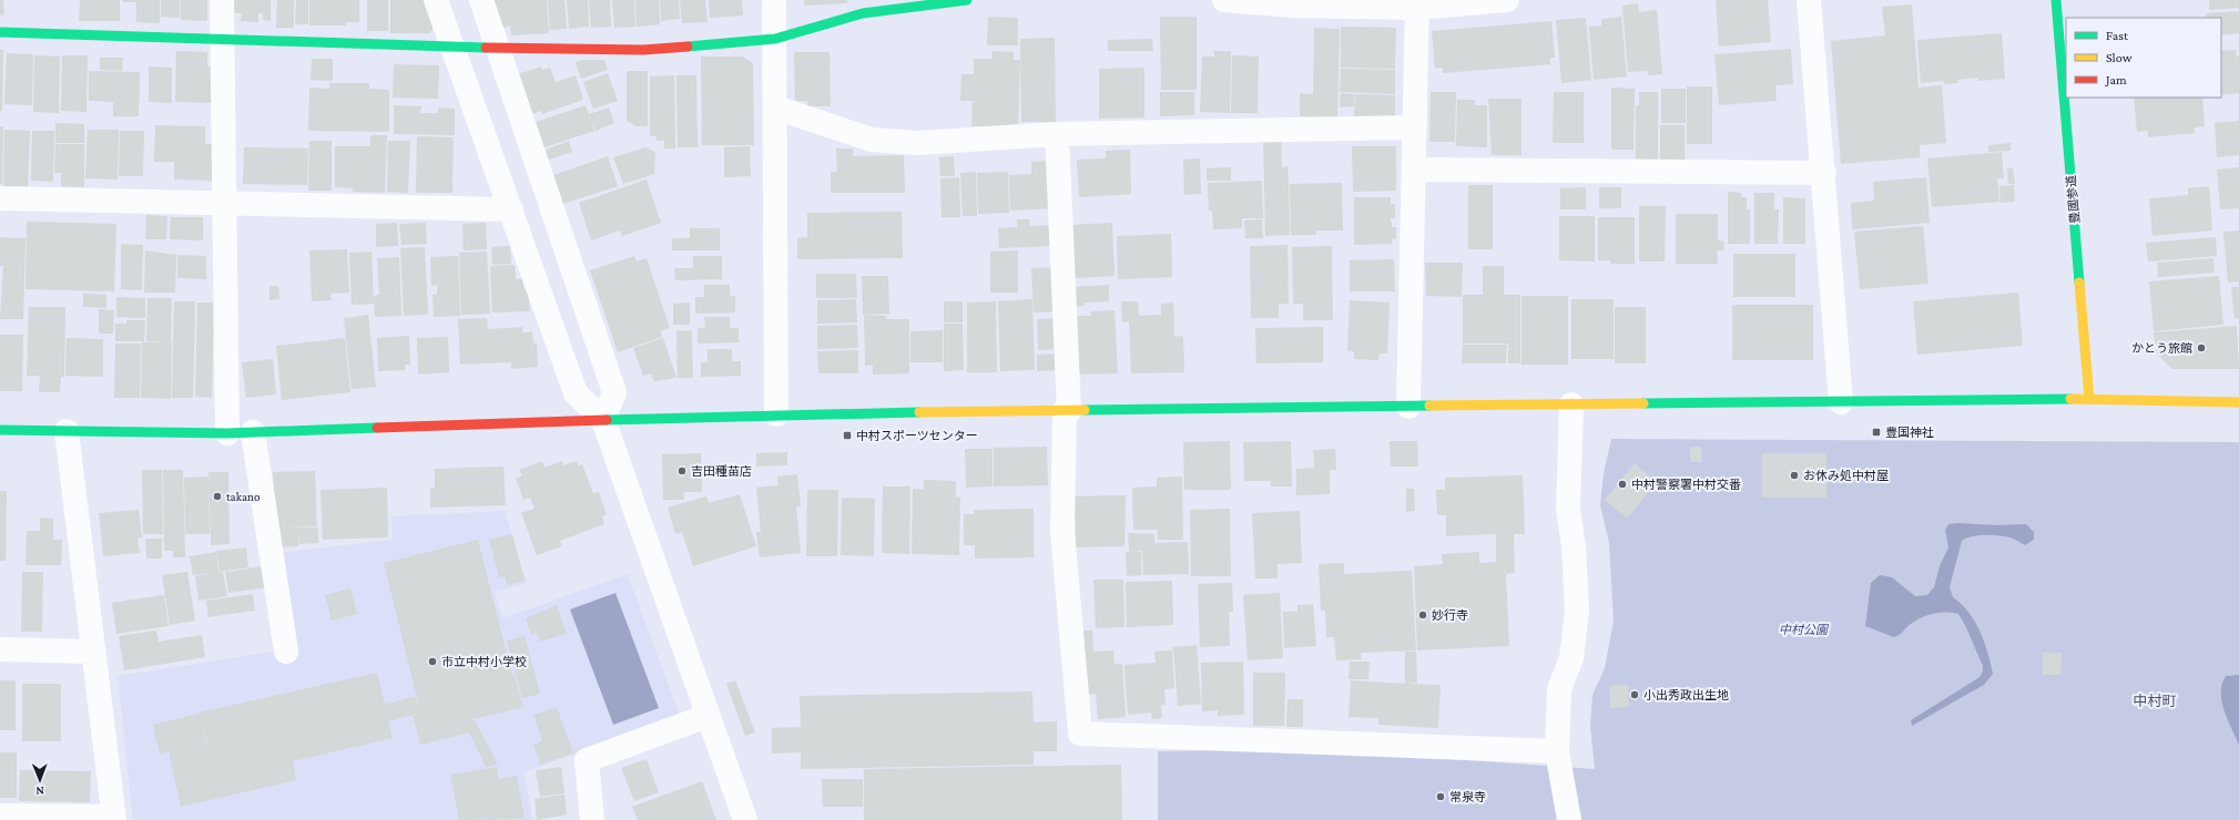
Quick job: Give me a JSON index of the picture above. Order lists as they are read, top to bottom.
{
  "streets": {
    "street": ["豊國参道"]
  },
  "districts": ["中村町"],
  "parks": ["中村公園"],
  "places": {
    "other": [
      "かとう旅館",
      "吉田種苗店",
      "お休み処中村屋",
      "中村警察署中村交番",
      "takano",
      "妙行寺",
      "市立中村小学校",
      "小出秀政出生地",
      "常泉寺"
    ],
    "transit": ["豊国神社", "中村スポーツセンター"]
  },
  "legend": ["Fast", "Slow", "Jam"],
  "north": "bottom"
}
